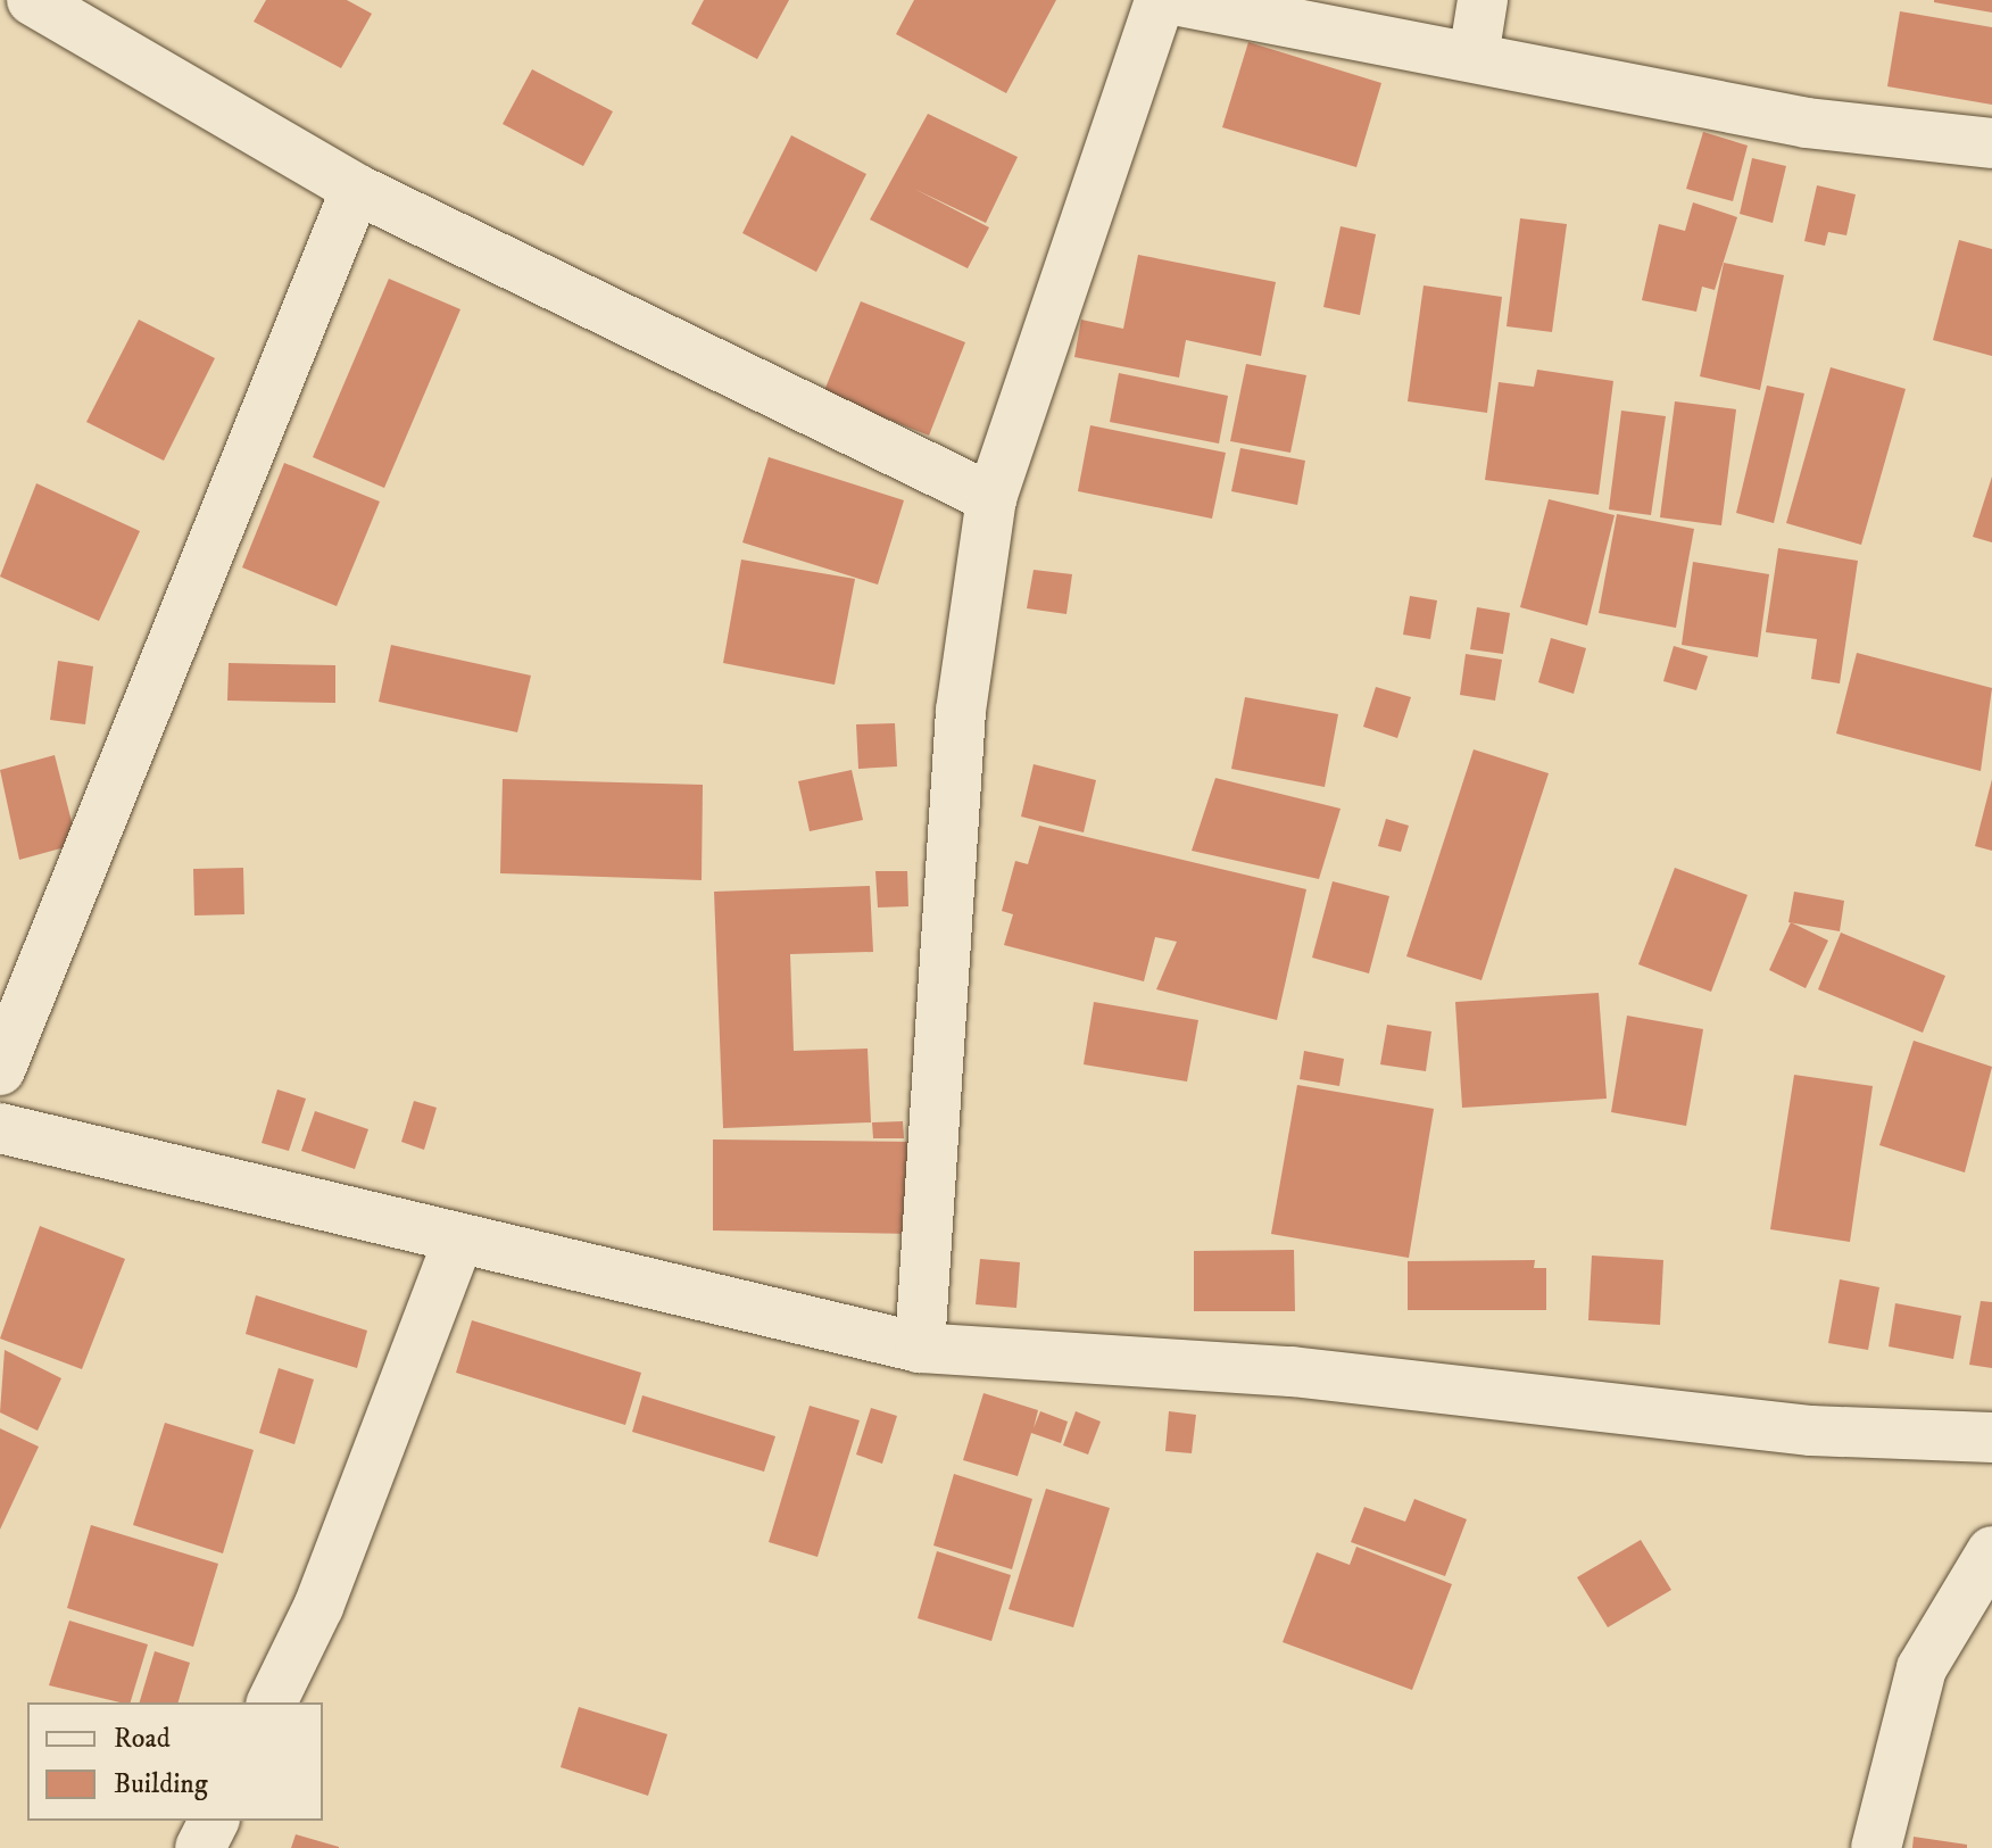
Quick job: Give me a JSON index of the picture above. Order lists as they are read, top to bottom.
{
  "legend": ["Road", "Building"]
}
